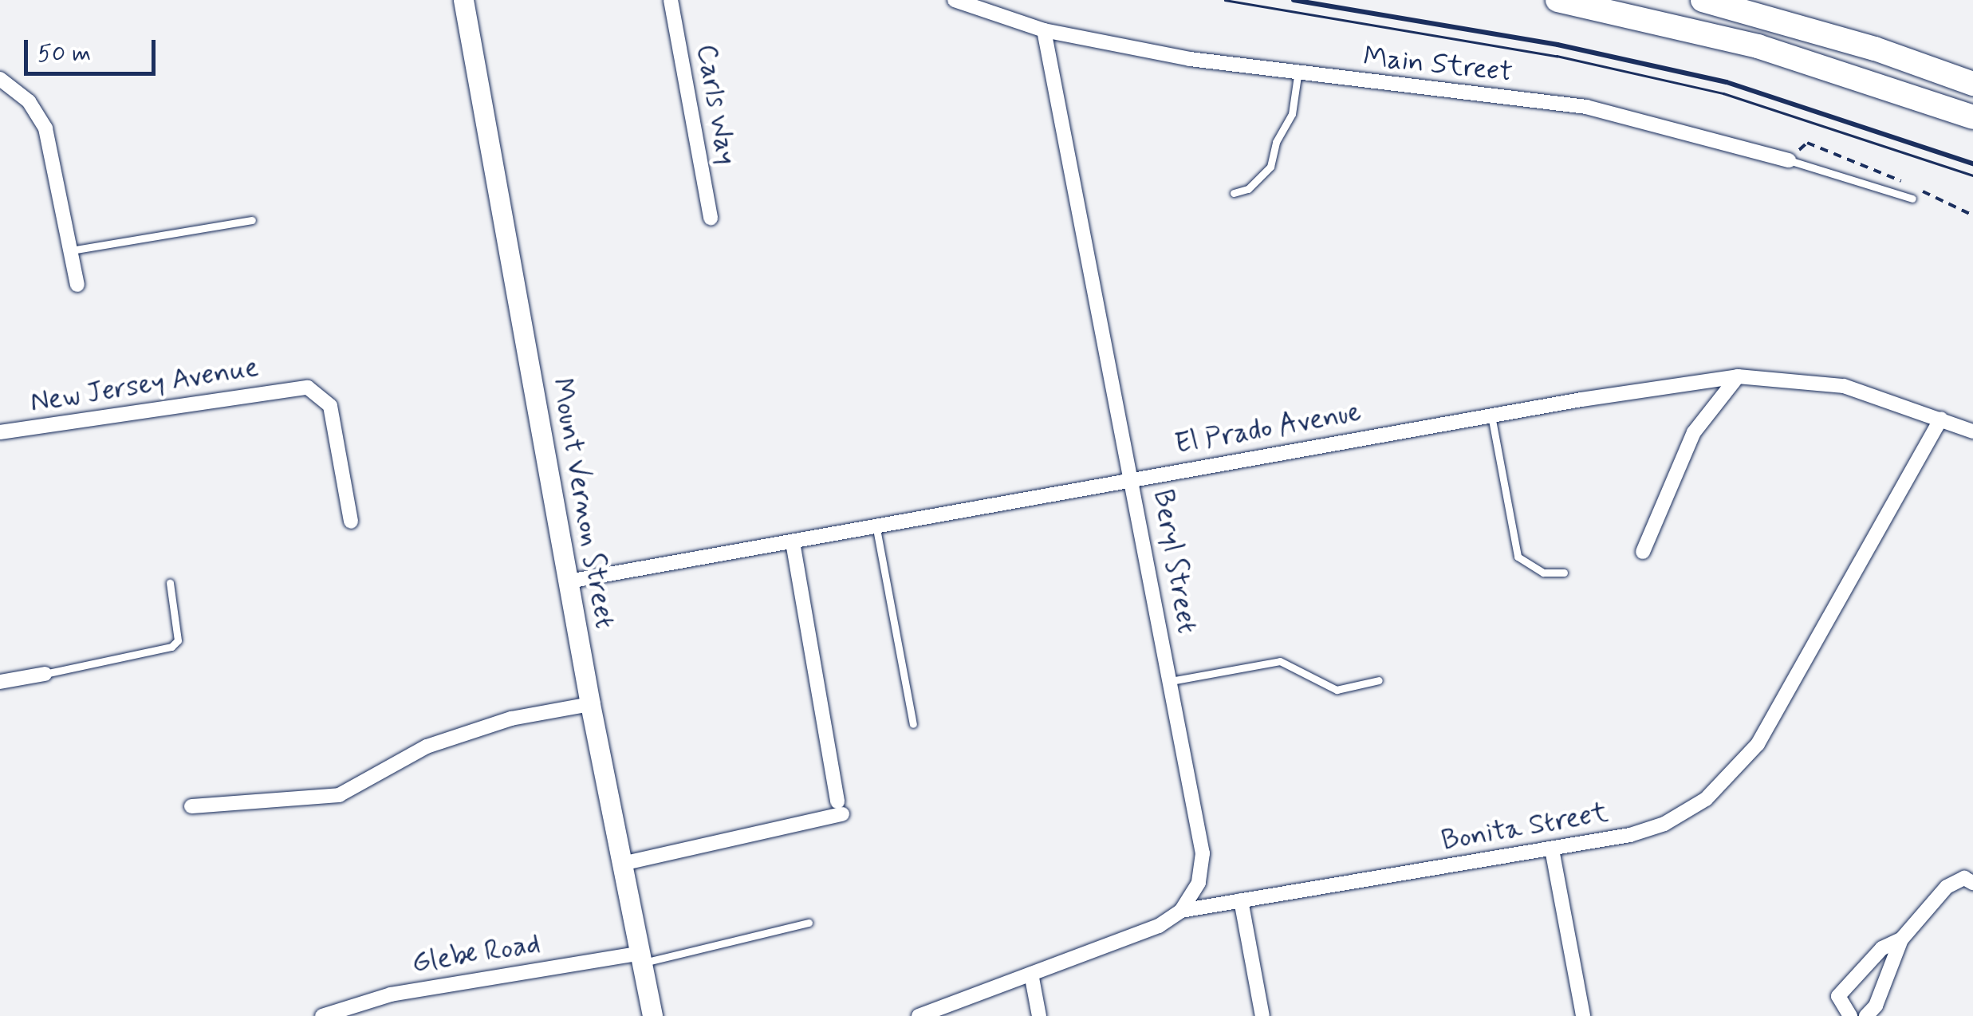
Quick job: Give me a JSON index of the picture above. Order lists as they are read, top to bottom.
{
  "streets": {
    "street": [
      "Main Street",
      "Carls Way",
      "New Jersey Avenue",
      "El Prado Avenue",
      "Mount Vernon Street",
      "Beryl Street",
      "Bonita Street",
      "Glebe Road"
    ]
  },
  "crossings": [
    ["Main Street", "Beryl Street"],
    ["El Prado Avenue", "Mount Vernon Street"],
    ["El Prado Avenue", "Beryl Street"],
    ["El Prado Avenue", "Bonita Street"],
    ["Mount Vernon Street", "Glebe Road"],
    ["Beryl Street", "Bonita Street"]
  ],
  "scale_bar": "50 m"
}
